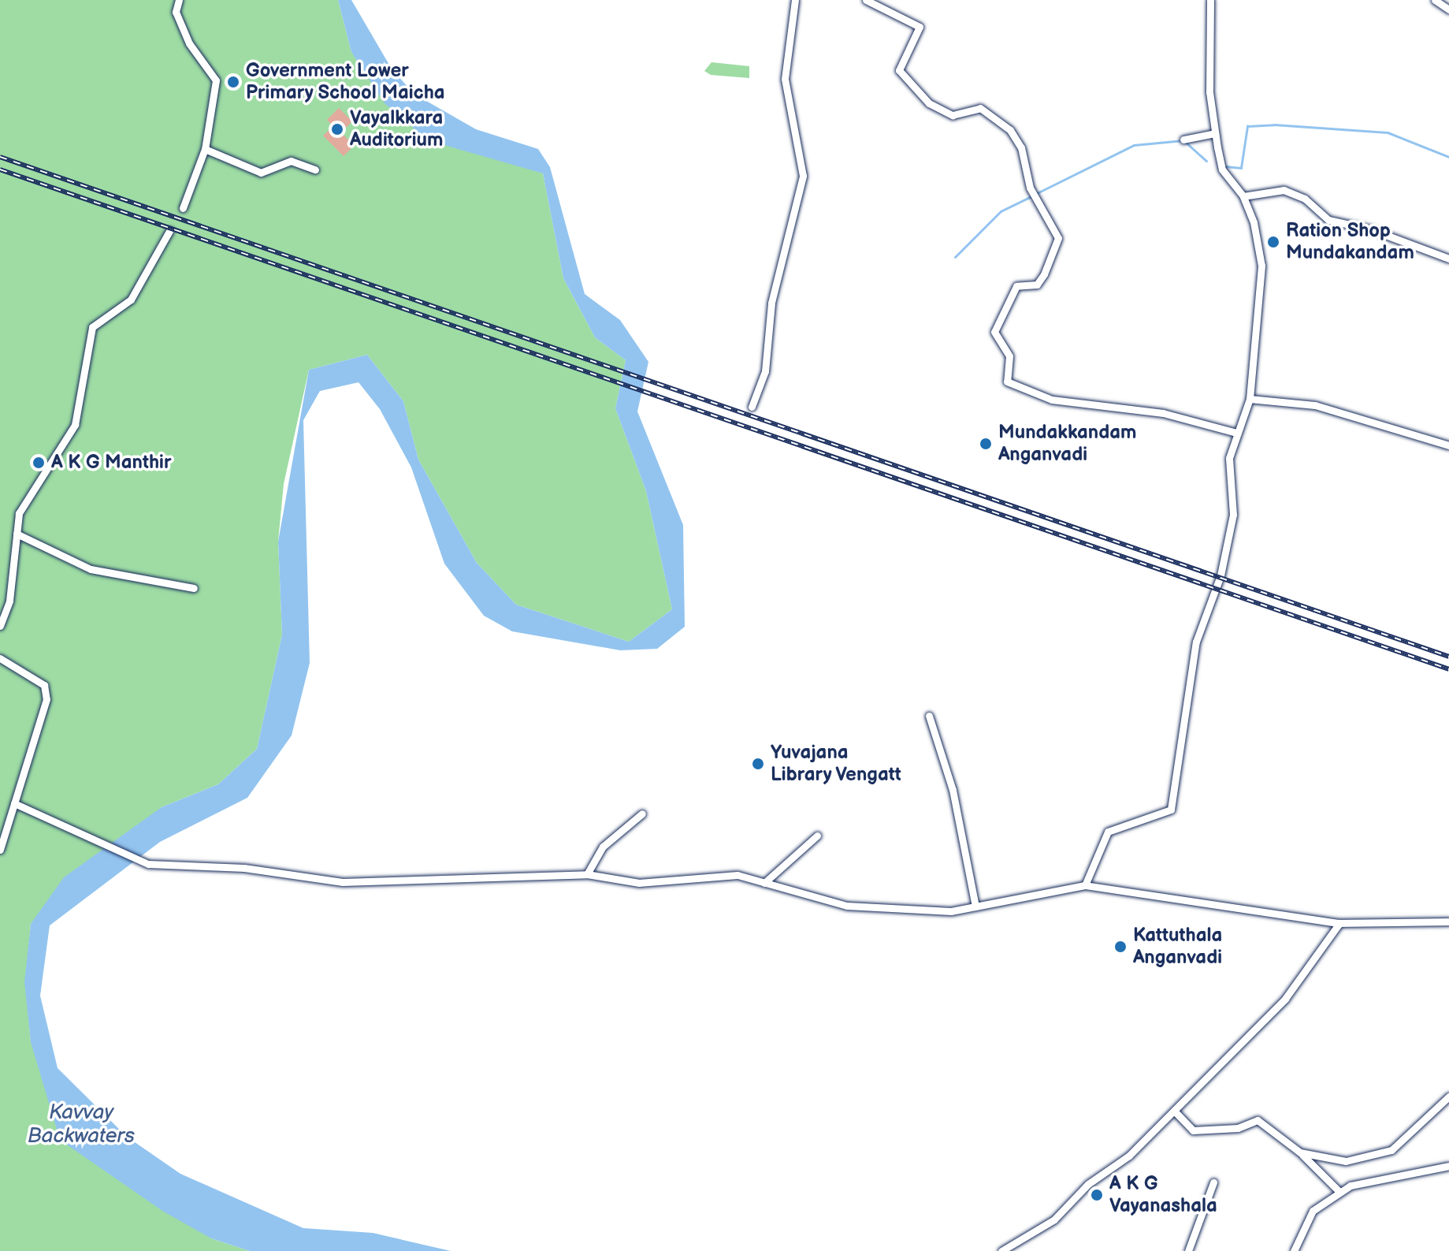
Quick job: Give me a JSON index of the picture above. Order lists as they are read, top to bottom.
{
  "water": ["Kavvay Backwaters"],
  "places": [
    "Government Lower Primary School Maicha",
    "Vayalkkara Auditorium",
    "Ration Shop Mundakandam",
    "Mundakkandam Anganvadi",
    "A K G Manthir",
    "Yuvajana Library Vengatt",
    "Kattuthala Anganvadi",
    "A K G Vayanashala"
  ]
}
